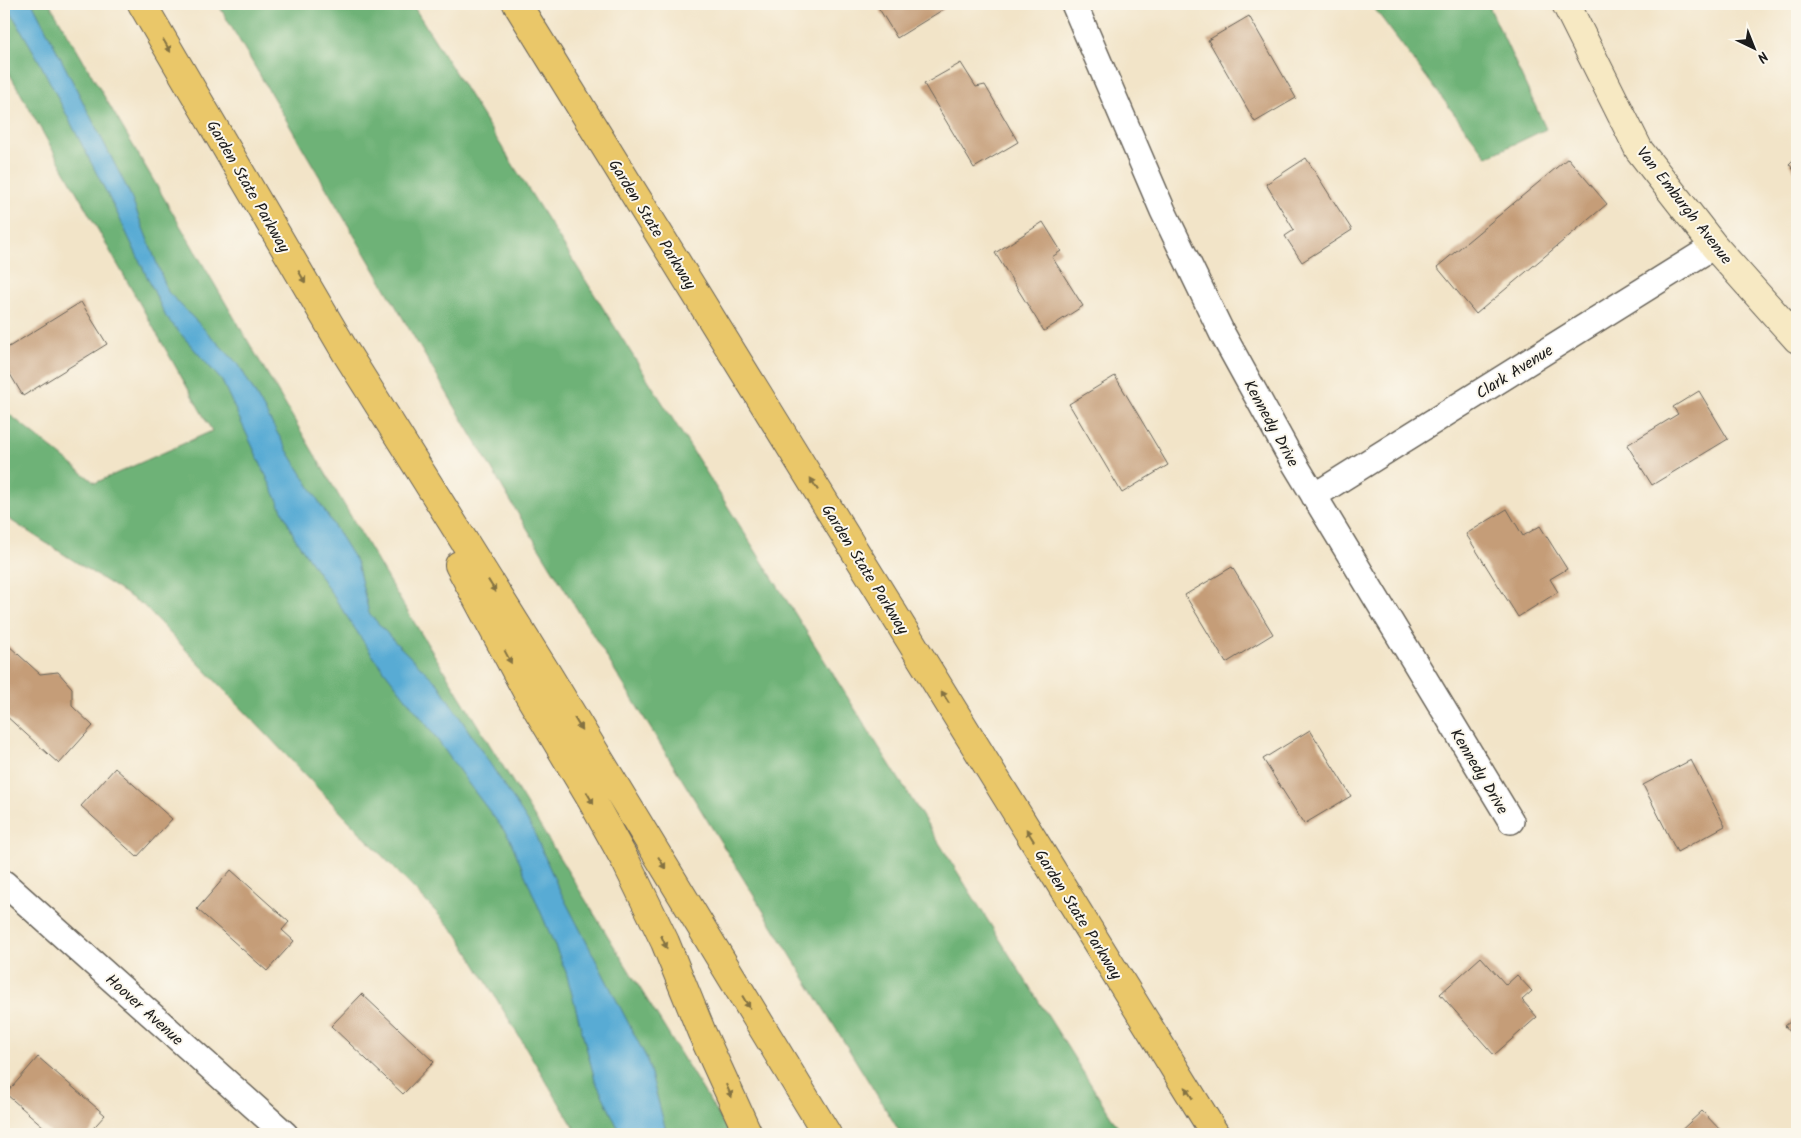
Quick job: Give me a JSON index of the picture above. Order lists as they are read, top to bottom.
{
  "streets": {
    "highway": ["Garden State Parkway"],
    "main road": ["Van Emburgh Avenue"],
    "street": ["Clark Avenue", "Kennedy Drive", "Hoover Avenue"]
  },
  "crossings": [
    ["Van Emburgh Avenue", "Clark Avenue"],
    ["Clark Avenue", "Kennedy Drive"]
  ],
  "north": "bottom right"
}
